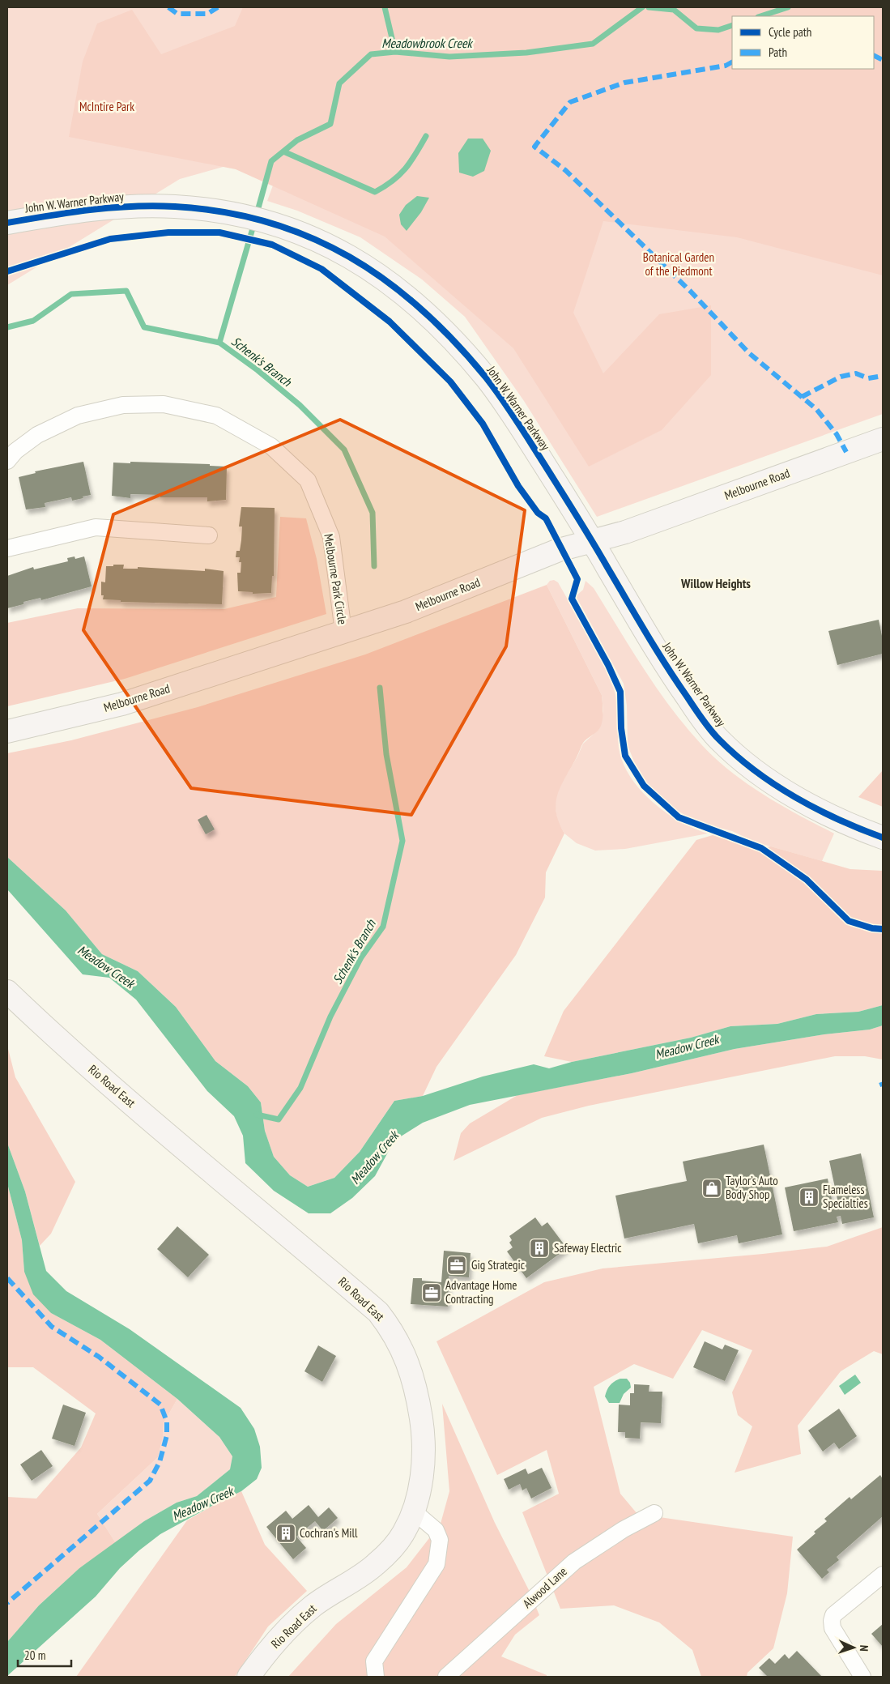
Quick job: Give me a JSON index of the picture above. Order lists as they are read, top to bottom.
{
  "streets": {
    "street": [
      "John W. Warner Parkway",
      "Melbourne Road",
      "Melbourne Park Circle",
      "Rio Road East",
      "Alwood Lane"
    ]
  },
  "crossings": [
    ["John W. Warner Parkway", "Melbourne Road"],
    ["Melbourne Road", "Melbourne Park Circle"]
  ],
  "districts": ["Willow Heights"],
  "water": ["Meadowbrook Creek", "Schenk's Branch", "Meadow Creek"],
  "parks": ["McIntire Park", "Botanical Garden of the Piedmont"],
  "places": {
    "shop": ["Taylor’s Auto Body Shop"],
    "building": ["Flameless Specialties", "Safeway Electric", "Cochran's Mill"],
    "office": ["Gig Strategic", "Advantage Home Contracting"]
  },
  "legend": ["Cycle path", "Path"],
  "scale_bar": "20 m",
  "north": "right"
}
